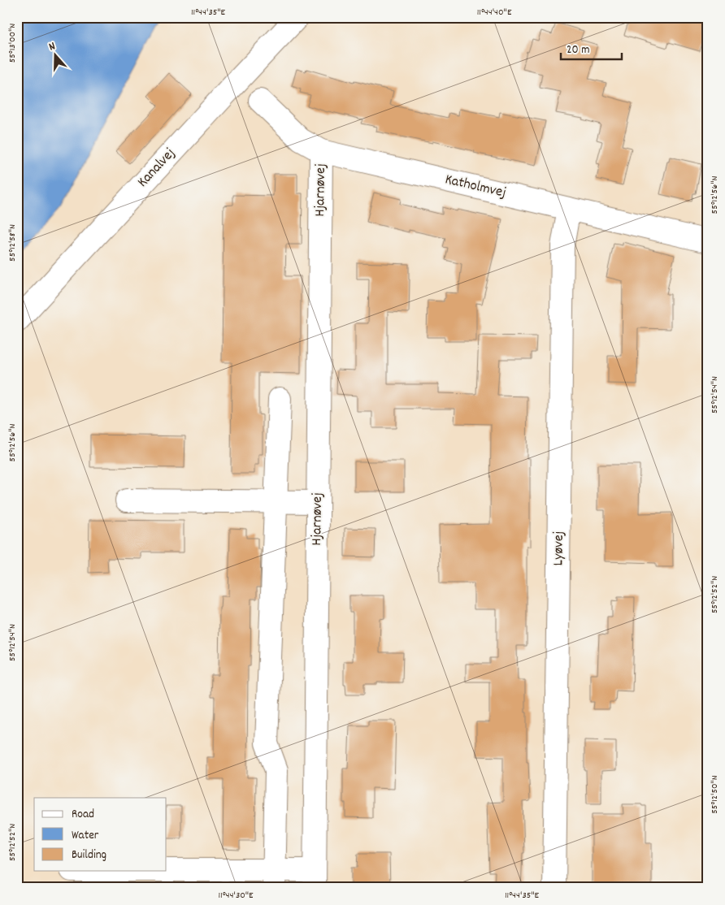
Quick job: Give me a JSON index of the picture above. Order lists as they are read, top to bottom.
{
  "streets": {
    "street": [
      "Kanalvej",
      "Katholmvej",
      "Hjarnøvej",
      "Lyøvej"
    ]
  },
  "crossings": [
    ["Katholmvej", "Hjarnøvej"],
    ["Katholmvej", "Lyøvej"]
  ],
  "legend": ["Road", "Water", "Building"],
  "scale_bar": "20 m",
  "north": "top",
  "coordinates": [
    "11°44'35\"E",
    "11°44'40\"E",
    "55°13'00\"N",
    "55°12'56\"N",
    "55°12'58\"N",
    "55°12'54\"N",
    "55°12'52\"N",
    "55°12'50\"N",
    "11°44'30\"E"
  ]
}
